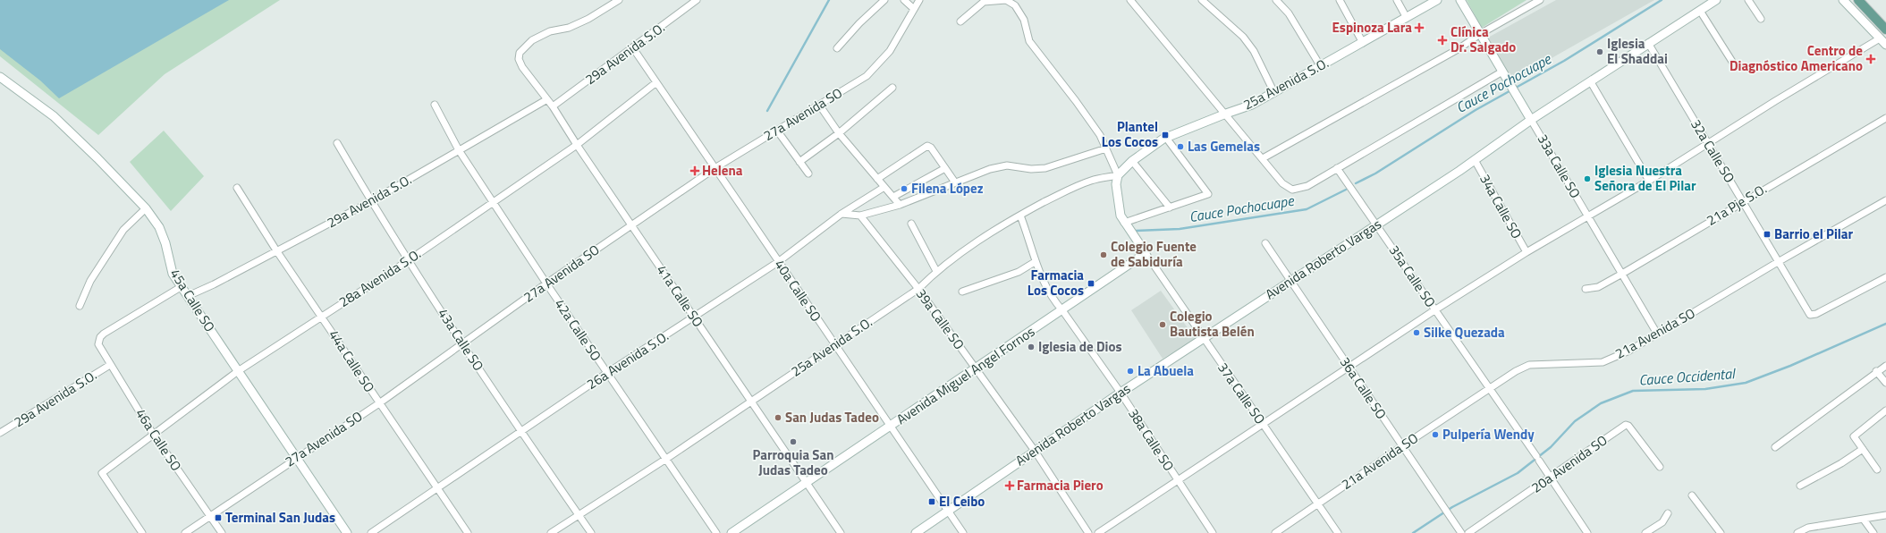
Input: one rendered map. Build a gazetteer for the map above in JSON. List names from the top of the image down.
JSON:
{
  "streets": {
    "street": [
      "29a Avenida S.O.",
      "25a Avenida S.O.",
      "27a Avenida SO",
      "32a Calle SO",
      "33a Calle SO",
      "21a Pje S.O.",
      "34a Calle SO",
      "Avenida Roberto Vargas",
      "35a Calle SO",
      "28a Avenida S.O.",
      "40a Calle SO",
      "41a Calle SO",
      "45a Calle SO",
      "39a Calle SO",
      "42a Calle SO",
      "21a Avenida SO",
      "43a Calle SO",
      "26a Avenida S.O.",
      "44a Calle SO",
      "Avenida Miguel Angel Fornos",
      "36a Calle SO",
      "37a Calle SO",
      "46a Calle SO",
      "38a Calle SO",
      "20a Avenida SO"
    ]
  },
  "crossings": [
    ["29a Avenida S.O.", "40a Calle SO"],
    ["29a Avenida S.O.", "41a Calle SO"],
    ["29a Avenida S.O.", "45a Calle SO"],
    ["29a Avenida S.O.", "42a Calle SO"],
    ["29a Avenida S.O.", "43a Calle SO"],
    ["29a Avenida S.O.", "44a Calle SO"],
    ["29a Avenida S.O.", "46a Calle SO"],
    ["25a Avenida S.O.", "40a Calle SO"],
    ["25a Avenida S.O.", "41a Calle SO"],
    ["25a Avenida S.O.", "39a Calle SO"],
    ["25a Avenida S.O.", "42a Calle SO"],
    ["25a Avenida S.O.", "43a Calle SO"],
    ["25a Avenida S.O.", "38a Calle SO"],
    ["27a Avenida SO", "40a Calle SO"],
    ["27a Avenida SO", "41a Calle SO"],
    ["27a Avenida SO", "45a Calle SO"],
    ["27a Avenida SO", "42a Calle SO"],
    ["27a Avenida SO", "43a Calle SO"],
    ["27a Avenida SO", "44a Calle SO"],
    ["27a Avenida SO", "46a Calle SO"],
    ["32a Calle SO", "21a Pje S.O."],
    ["32a Calle SO", "Avenida Roberto Vargas"],
    ["32a Calle SO", "21a Avenida SO"],
    ["33a Calle SO", "21a Pje S.O."],
    ["33a Calle SO", "Avenida Roberto Vargas"],
    ["33a Calle SO", "21a Avenida SO"],
    ["34a Calle SO", "Avenida Roberto Vargas"],
    ["Avenida Roberto Vargas", "35a Calle SO"],
    ["Avenida Roberto Vargas", "40a Calle SO"],
    ["Avenida Roberto Vargas", "39a Calle SO"],
    ["Avenida Roberto Vargas", "36a Calle SO"],
    ["Avenida Roberto Vargas", "37a Calle SO"],
    ["Avenida Roberto Vargas", "38a Calle SO"],
    ["35a Calle SO", "21a Avenida SO"],
    ["35a Calle SO", "20a Avenida SO"],
    ["28a Avenida S.O.", "40a Calle SO"],
    ["28a Avenida S.O.", "41a Calle SO"],
    ["28a Avenida S.O.", "45a Calle SO"],
    ["28a Avenida S.O.", "42a Calle SO"],
    ["28a Avenida S.O.", "43a Calle SO"],
    ["28a Avenida S.O.", "44a Calle SO"],
    ["28a Avenida S.O.", "46a Calle SO"],
    ["40a Calle SO", "26a Avenida S.O."],
    ["40a Calle SO", "Avenida Miguel Angel Fornos"],
    ["41a Calle SO", "26a Avenida S.O."],
    ["41a Calle SO", "Avenida Miguel Angel Fornos"],
    ["45a Calle SO", "46a Calle SO"],
    ["39a Calle SO", "Avenida Miguel Angel Fornos"],
    ["42a Calle SO", "26a Avenida S.O."],
    ["21a Avenida SO", "36a Calle SO"],
    ["21a Avenida SO", "37a Calle SO"],
    ["43a Calle SO", "26a Avenida S.O."],
    ["26a Avenida S.O.", "44a Calle SO"],
    ["Avenida Miguel Angel Fornos", "37a Calle SO"],
    ["Avenida Miguel Angel Fornos", "38a Calle SO"]
  ],
  "water": ["Cauce Pochocuape", "Cauce Occidental"],
  "places": {
    "health": [
      "Espinoza Lara",
      "Clínica Dr. Salgado",
      "Centro de Diagnóstico Americano",
      "Helena",
      "Farmacia Piero"
    ],
    "other": [
      "Iglesia El Shaddai",
      "Las Gemelas",
      "Iglesia Nuestra Señora de El Pilar",
      "Filena López",
      "Colegio Fuente de Sabiduría",
      "Colegio Bautista Belén",
      "Silke Quezada",
      "Iglesia de Dios",
      "La Abuela",
      "San Judas Tadeo",
      "Pulpería Wendy",
      "Parroquia San Judas Tadeo"
    ],
    "transit": [
      "Plantel Los Cocos",
      "Barrio el Pilar",
      "Farmacia Los Cocos",
      "El Ceibo",
      "Terminal San Judas"
    ]
  }
}
